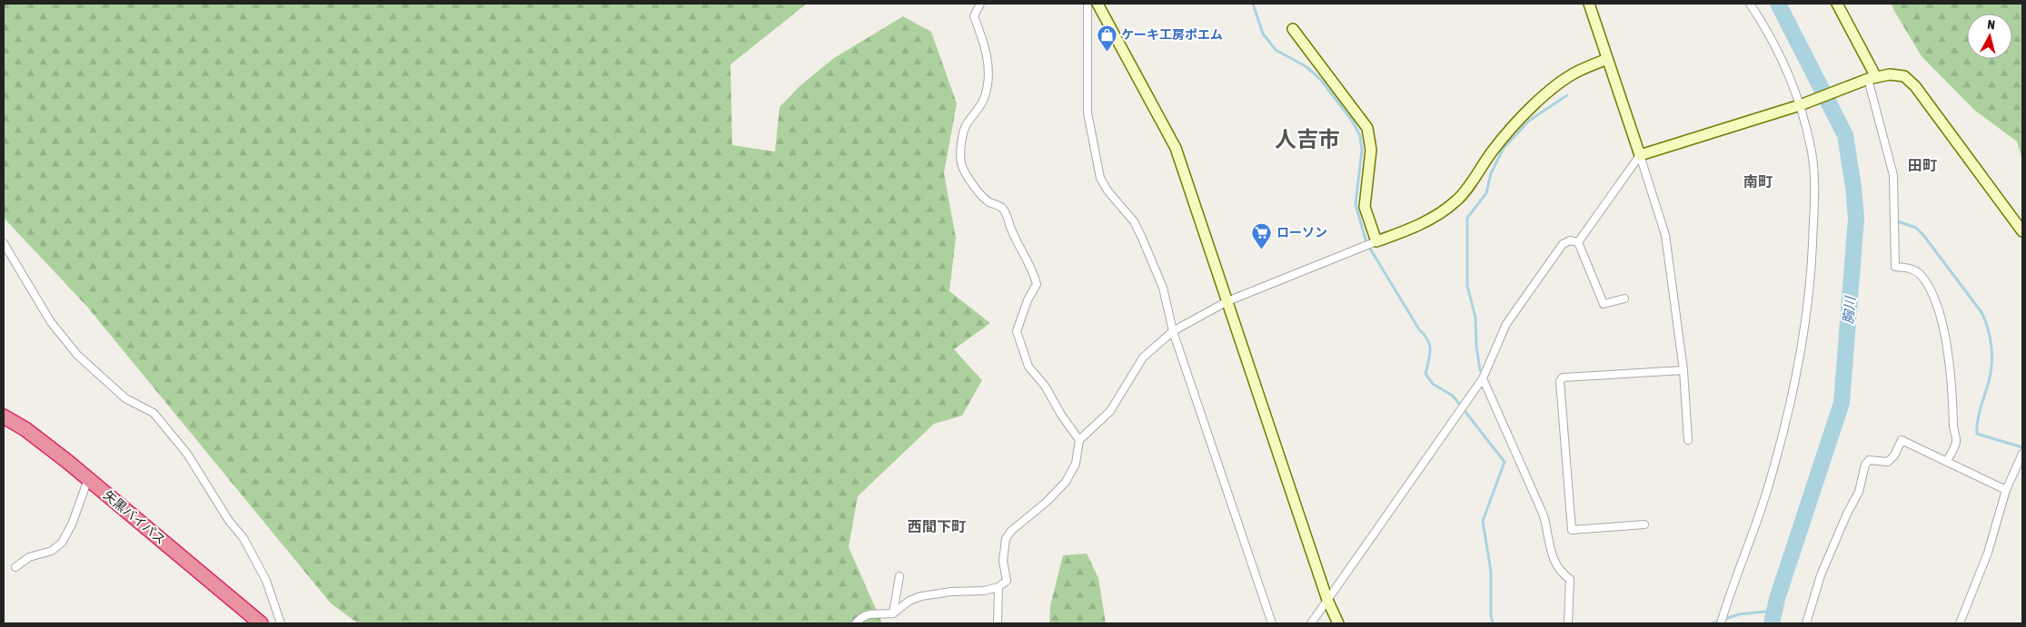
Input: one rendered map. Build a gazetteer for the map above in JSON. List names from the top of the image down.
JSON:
{
  "streets": {
    "highway": ["矢黒バイパス"]
  },
  "districts": [
    "人吉市",
    "田町",
    "南町",
    "西間下町"
  ],
  "water": ["胸川"],
  "places": {
    "shop": ["ケーキ工房ポエム"],
    "supermarket": ["ローソン"]
  },
  "north": "top"
}
